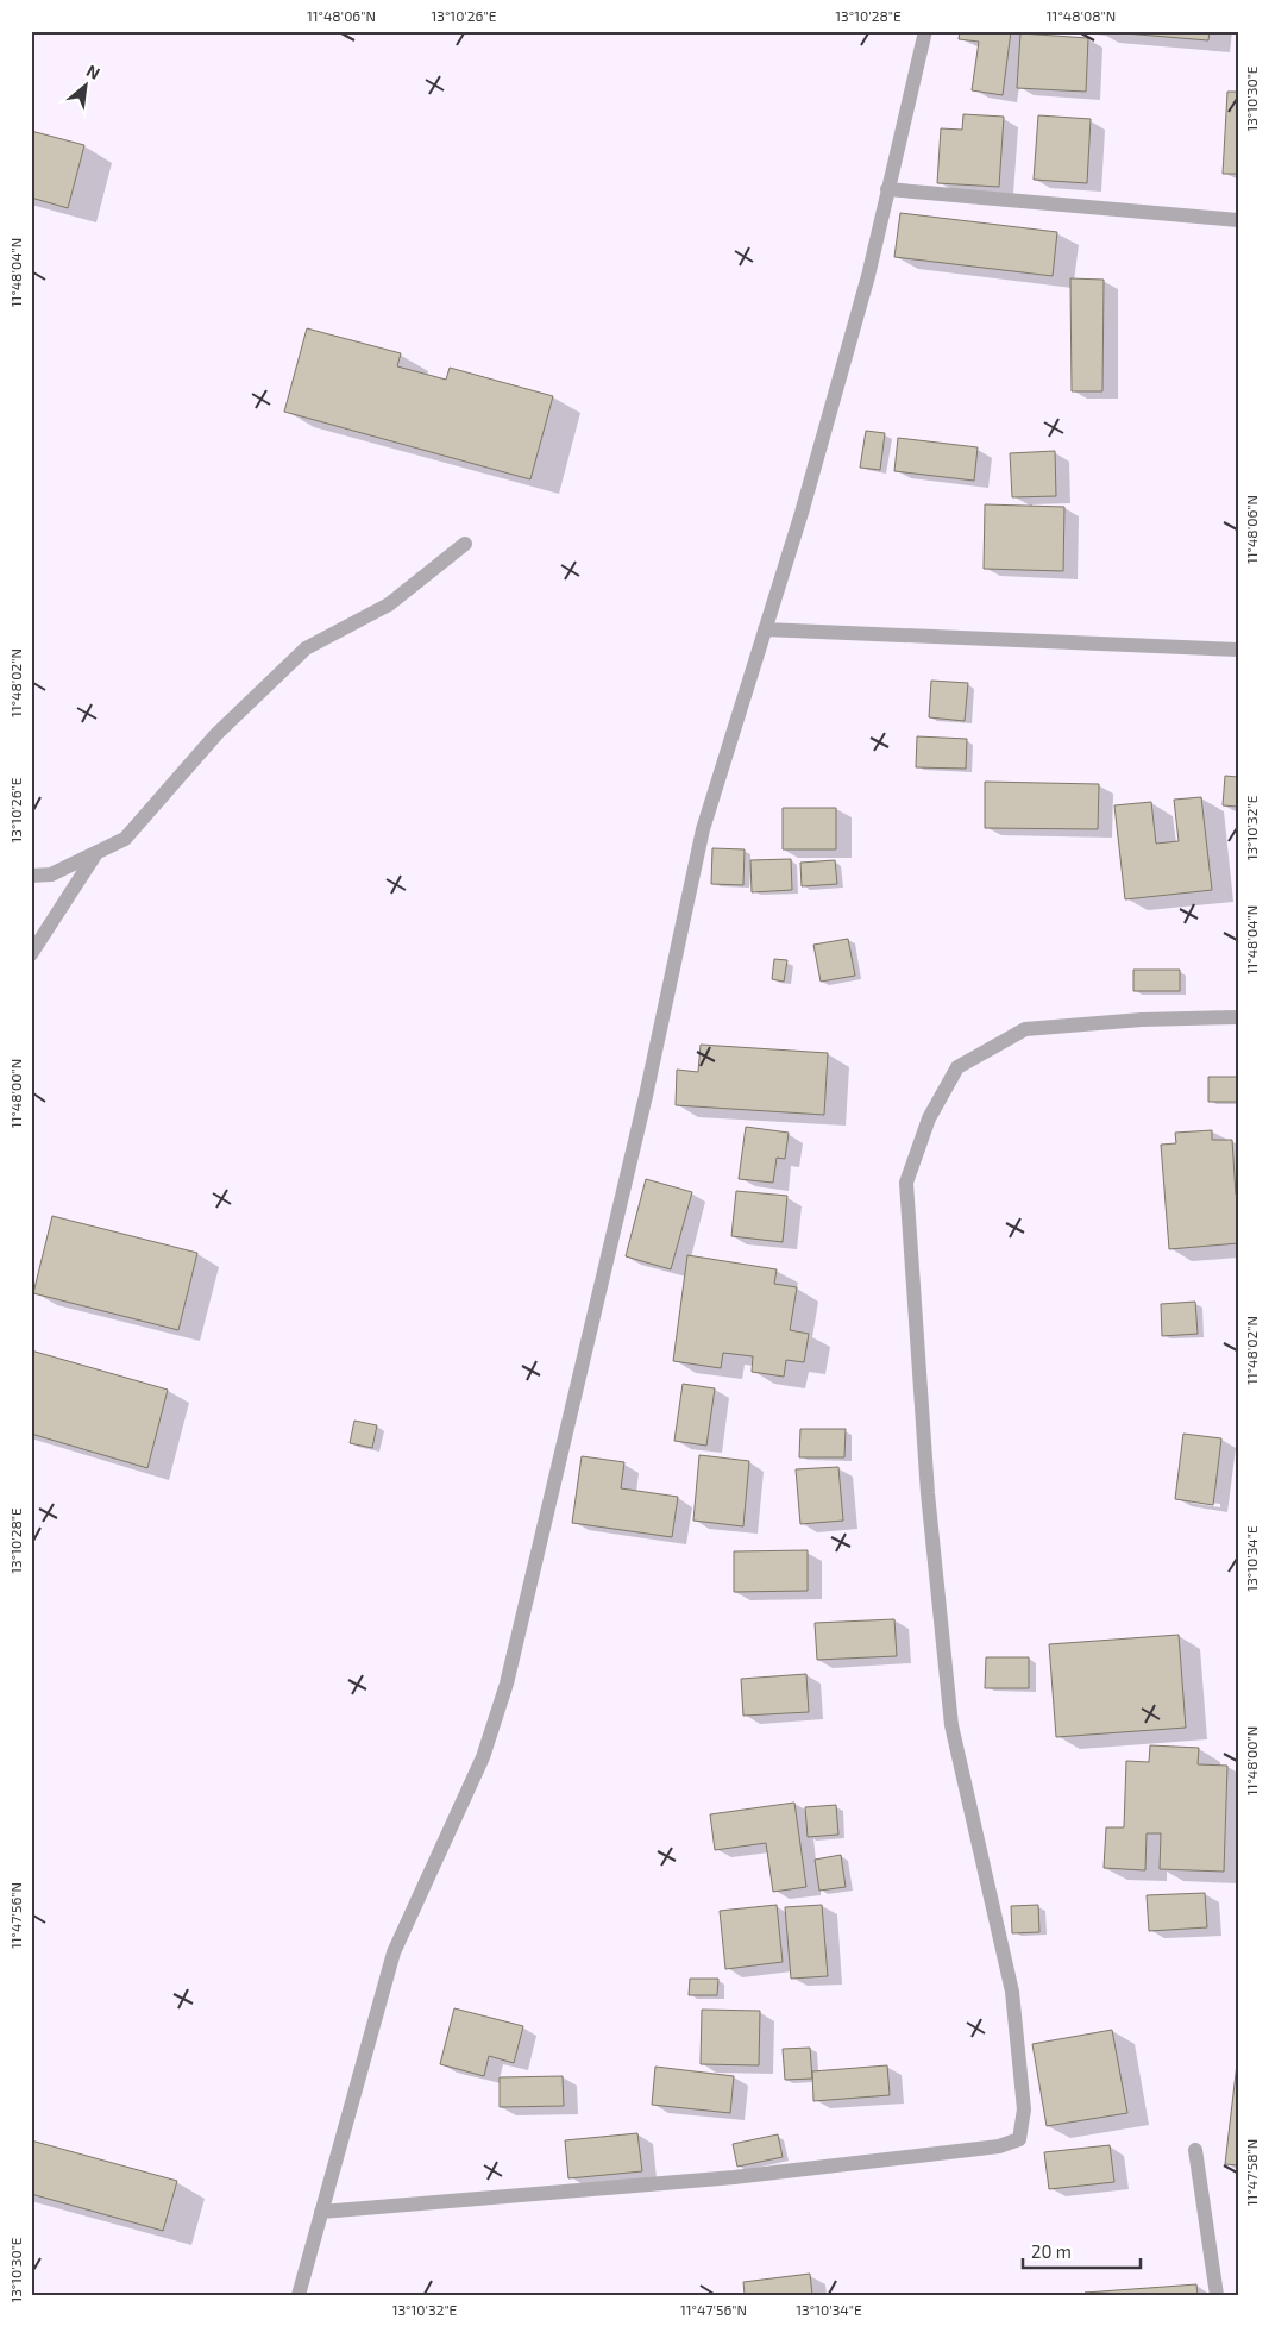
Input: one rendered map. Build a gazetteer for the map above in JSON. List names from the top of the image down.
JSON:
{
  "scale_bar": "20 m",
  "north": "top right",
  "coordinates": [
    "11°48'06\"N",
    "13°10'26\"E",
    "13°10'28\"E",
    "11°48'08\"N",
    "13°10'30\"E",
    "11°48'04\"N",
    "11°48'02\"N",
    "13°10'32\"E",
    "11°48'00\"N",
    "13°10'34\"E",
    "11°47'56\"N",
    "11°47'58\"N"
  ]
}
